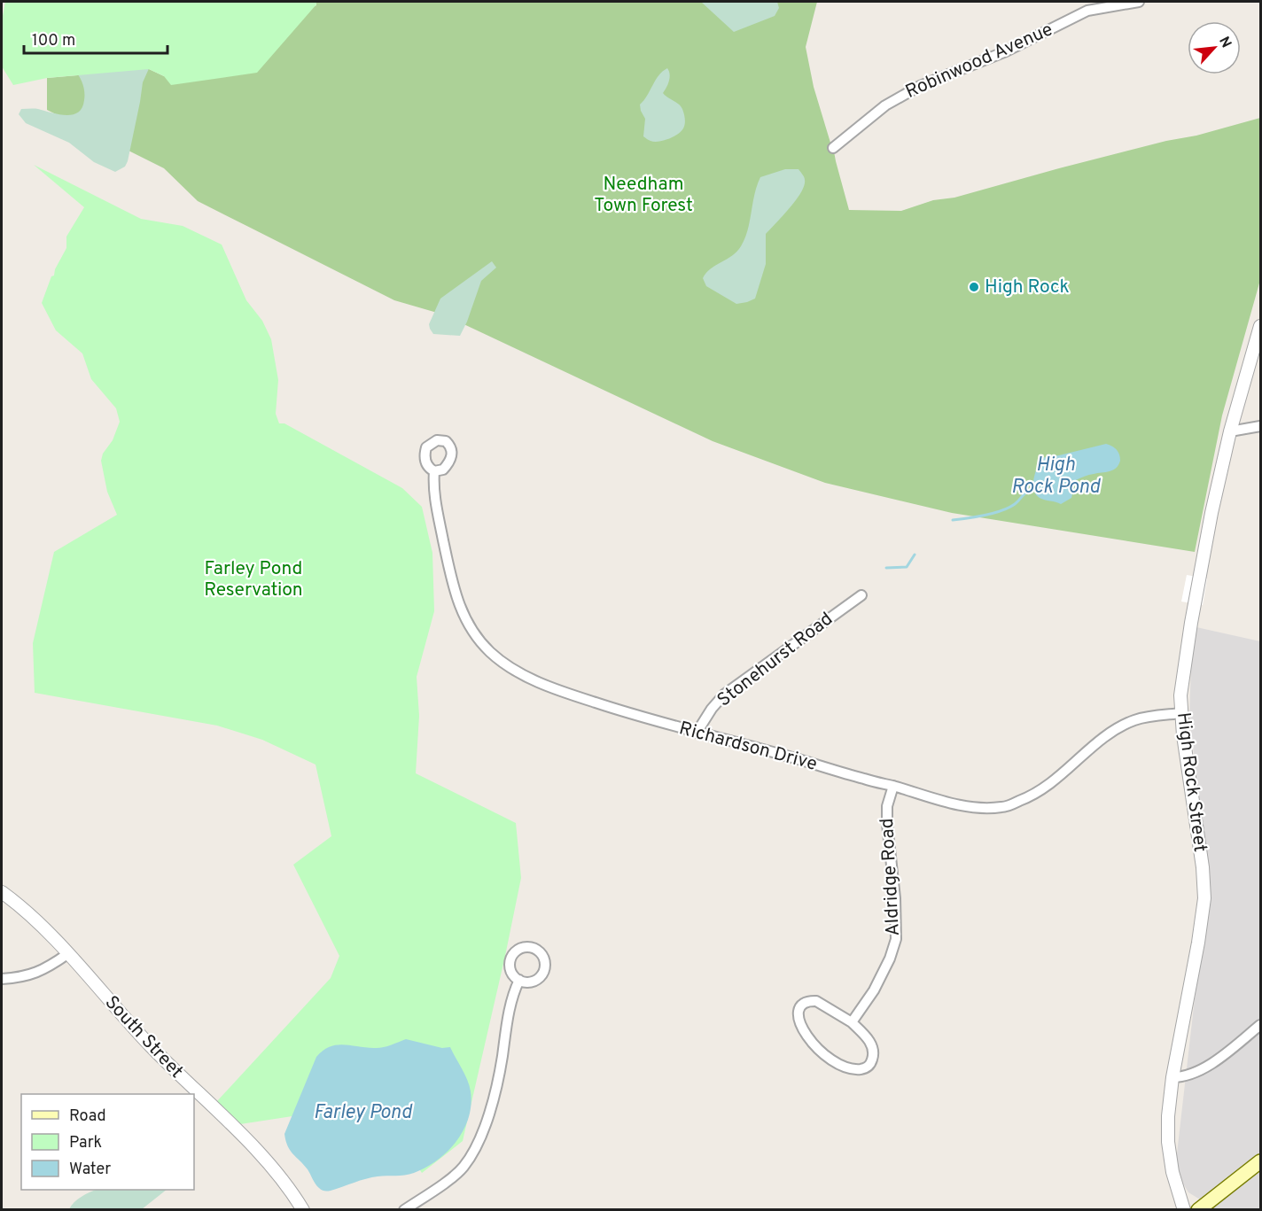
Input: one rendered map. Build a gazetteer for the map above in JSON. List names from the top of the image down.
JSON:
{
  "streets": {
    "street": [
      "Robinwood Avenue",
      "Stonehurst Road",
      "Richardson Drive",
      "High Rock Street",
      "Aldridge Road",
      "South Street"
    ]
  },
  "crossings": [
    ["Stonehurst Road", "Richardson Drive"],
    ["Richardson Drive", "High Rock Street"],
    ["Richardson Drive", "Aldridge Road"]
  ],
  "water": ["High Rock Pond", "Farley Pond"],
  "parks": ["Needham Town Forest", "Farley Pond Reservation"],
  "places": ["High Rock"],
  "legend": ["Road", "Park", "Water"],
  "scale_bar": "100 m",
  "north": "top right"
}
